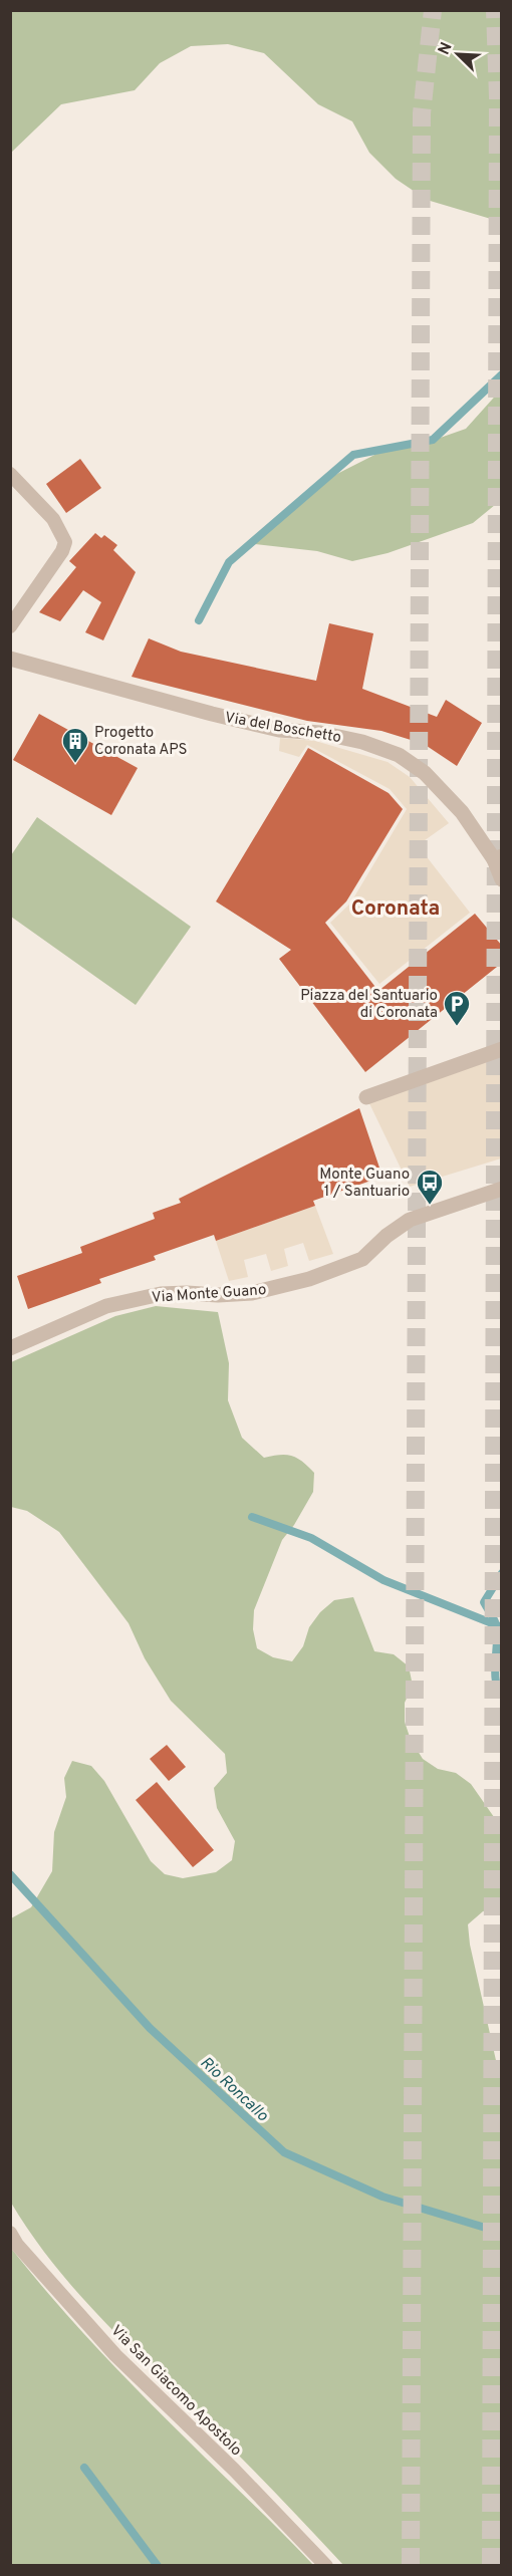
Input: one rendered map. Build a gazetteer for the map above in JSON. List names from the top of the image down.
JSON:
{
  "streets": {
    "street": ["Via del Boschetto", "Via Monte Guano"],
    "lane": ["Via San Giacomo Apostolo"]
  },
  "districts": ["Coronata"],
  "water": ["Rio Roncallo"],
  "places": {
    "building": ["Progetto Coronata APS"],
    "parking": ["Piazza del Santuario di Coronata"],
    "bus stop": ["Monte Guano 1 / Santuario"]
  },
  "north": "top left"
}
